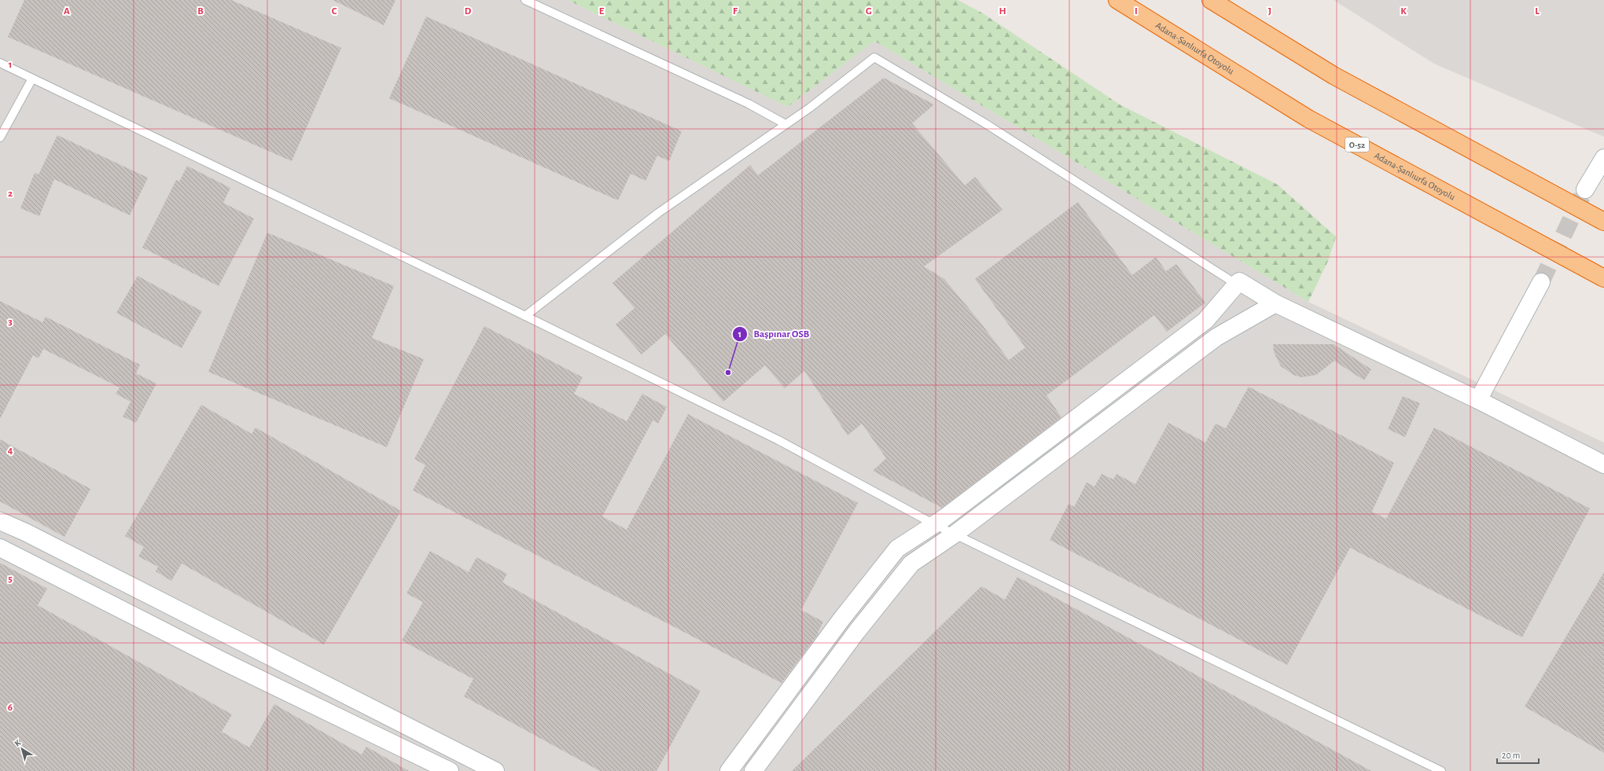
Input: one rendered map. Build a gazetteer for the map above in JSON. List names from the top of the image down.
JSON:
{
  "streets": {
    "highway": ["Adana-Şanlıurfa Otoyolu", "O-52"]
  },
  "places": ["Başpınar OSB"],
  "scale_bar": "20 m",
  "north": "top left",
  "grid": {
    "columns": [
      "A",
      "B",
      "C",
      "D",
      "E",
      "F",
      "G",
      "H",
      "I",
      "J",
      "K",
      "L"
    ],
    "rows": [
      "1",
      "2",
      "3",
      "4",
      "5",
      "6"
    ]
  }
}
